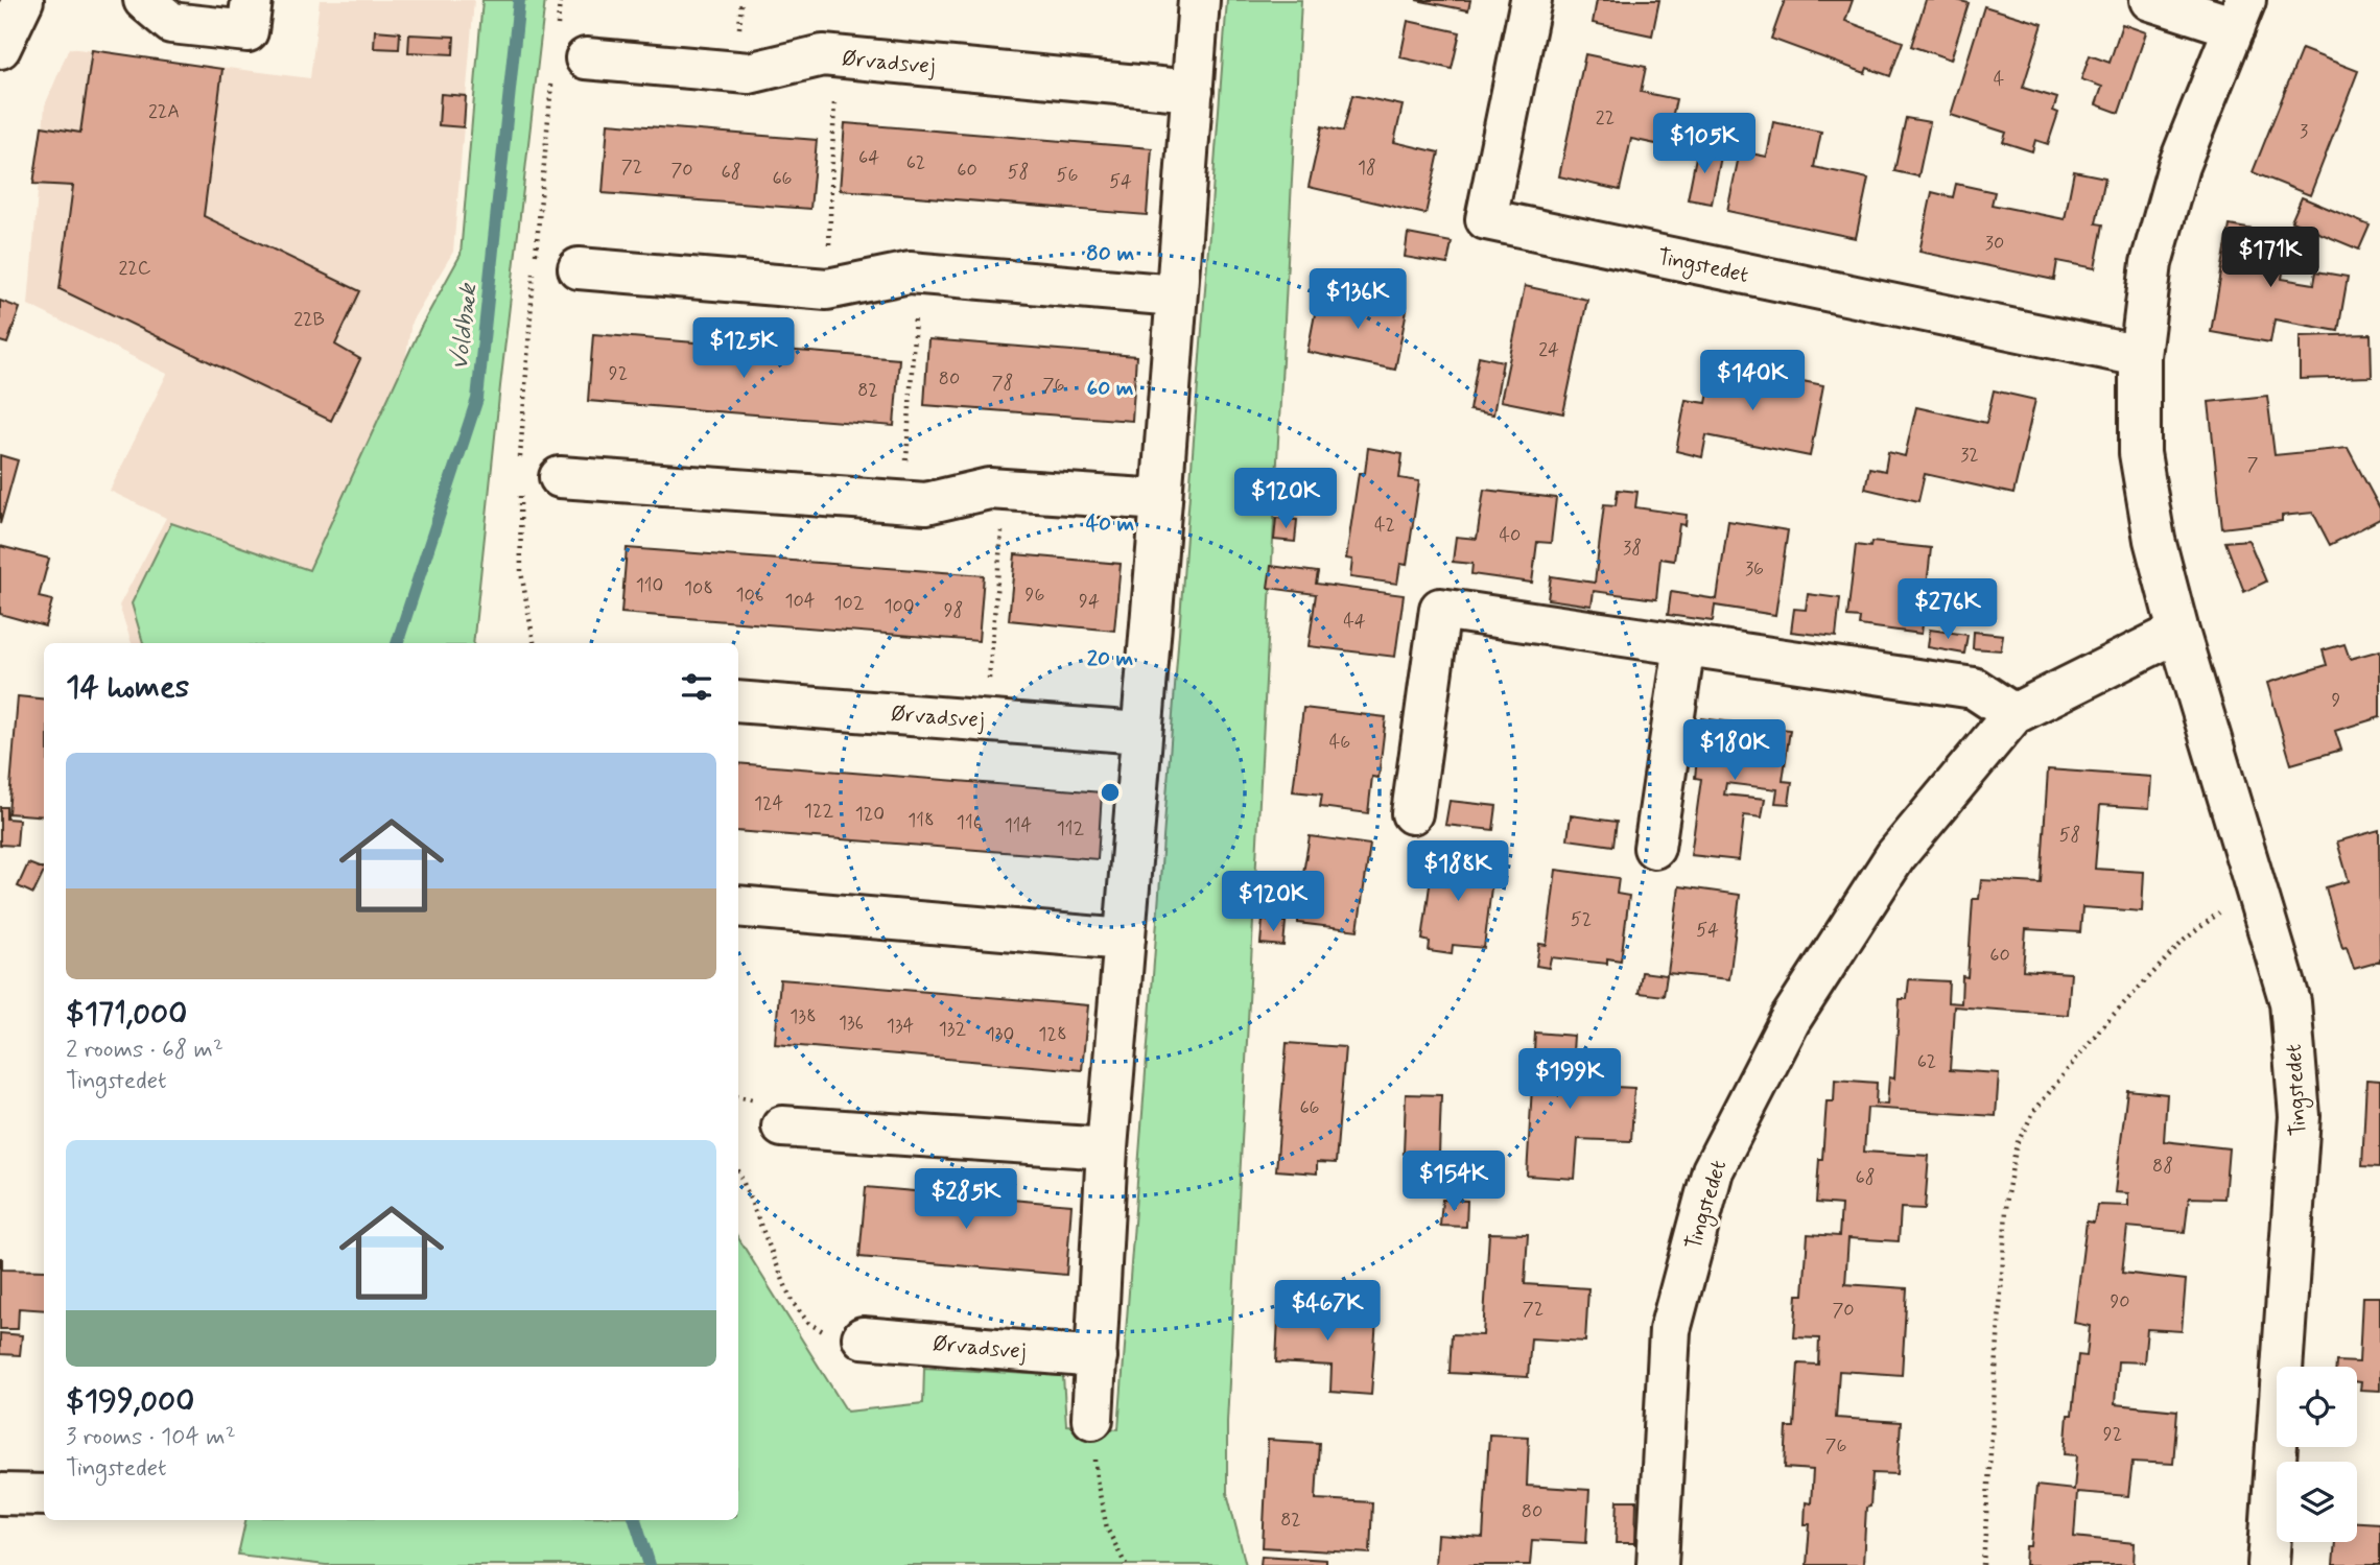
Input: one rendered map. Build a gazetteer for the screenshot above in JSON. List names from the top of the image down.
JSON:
{
  "streets": {
    "street": ["Ørvadsvej", "Tingstedet"]
  },
  "water": ["Voldbæk"],
  "house_numbers": [
    "4",
    "22A",
    "22",
    "3",
    "64",
    "62",
    "72",
    "18",
    "70",
    "60",
    "68",
    "58",
    "56",
    "66",
    "54",
    "30",
    "22C",
    "22B",
    "24",
    "92",
    "80",
    "78",
    "76",
    "82",
    "32",
    "7",
    "42",
    "40",
    "38",
    "36",
    "110",
    "108",
    "106",
    "96",
    "104",
    "94",
    "102",
    "100",
    "98",
    "44",
    "9",
    "46",
    "124",
    "122",
    "120",
    "118",
    "116",
    "114",
    "112",
    "58",
    "52",
    "54",
    "60",
    "138",
    "136",
    "134",
    "132",
    "130",
    "128",
    "62",
    "66",
    "88",
    "68",
    "90",
    "72",
    "70",
    "92",
    "76",
    "80",
    "82"
  ],
  "page": {
    "price": [
      "$105K",
      "$171K",
      "$136K",
      "$125K",
      "$140K",
      "$120K",
      "$276K",
      "$180K",
      "$188K",
      "$120K",
      "$199K",
      "$154K",
      "$285K",
      "$467K"
    ],
    "heading": "14 homes",
    "list": [
      {
        "name": "$171,000",
        "note": "2 rooms · 68 m² · Tingstedet"
      },
      {
        "name": "$199,000",
        "note": "3 rooms · 104 m² · Tingstedet"
      }
    ]
  },
  "rings": [
    "80 m",
    "60 m",
    "40 m",
    "20 m"
  ]
}
